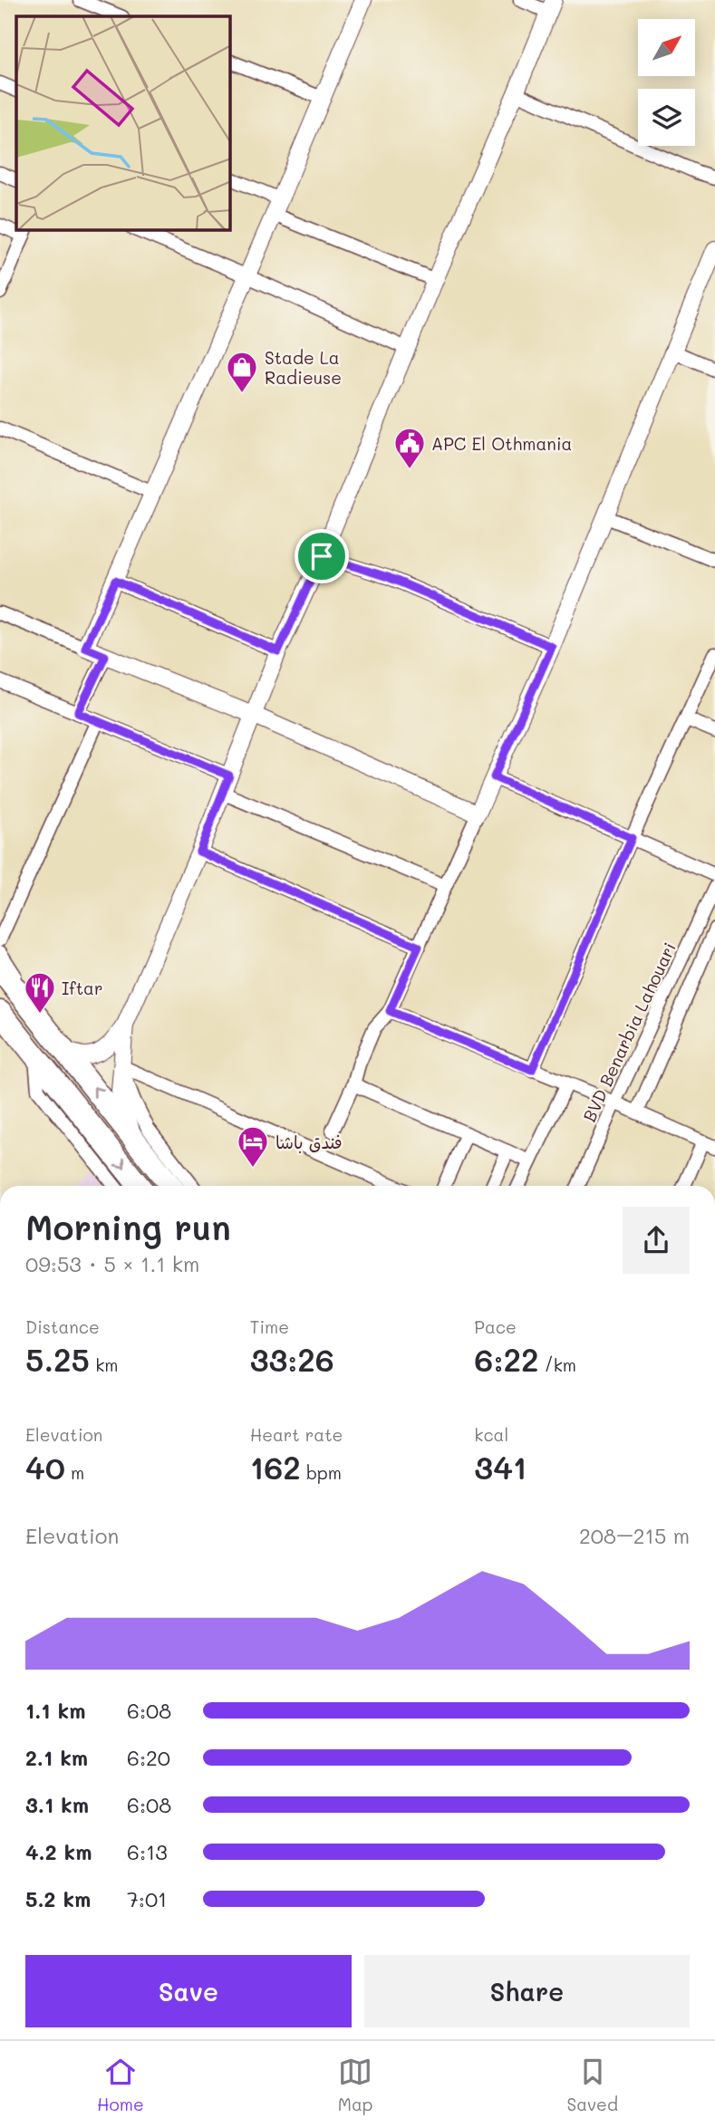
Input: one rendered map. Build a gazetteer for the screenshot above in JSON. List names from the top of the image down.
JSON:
{
  "streets": {
    "street": ["BVD Benarbia Lahouari"]
  },
  "places": {
    "shop": ["Stade La Radieuse"],
    "public building": ["APC El Othmania"],
    "restaurant": ["Iftar"],
    "hotel": ["فندق باشا"]
  },
  "north": "top right",
  "page": {
    "heading": ["Morning run", "09:53 · 5 × 1.1 km"],
    "stats": [
      ["Distance", "5.25 km"],
      ["Time", "33:26"],
      ["Pace", "6:22 /km"],
      ["Elevation", "40 m"],
      ["Heart rate", "162 bpm"],
      ["kcal", "341"]
    ],
    "chart": ["Elevation", "208–215 m"],
    "list": [
      {
        "name": "1.1 km",
        "note": "6:08"
      },
      {
        "name": "2.1 km",
        "note": "6:20"
      },
      {
        "name": "3.1 km",
        "note": "6:08"
      },
      {
        "name": "4.2 km",
        "note": "6:13"
      },
      {
        "name": "5.2 km",
        "note": "7:01"
      }
    ],
    "buttons": ["Save", "Share"],
    "tabs": ["Home", "Map", "Saved"]
  }
}
